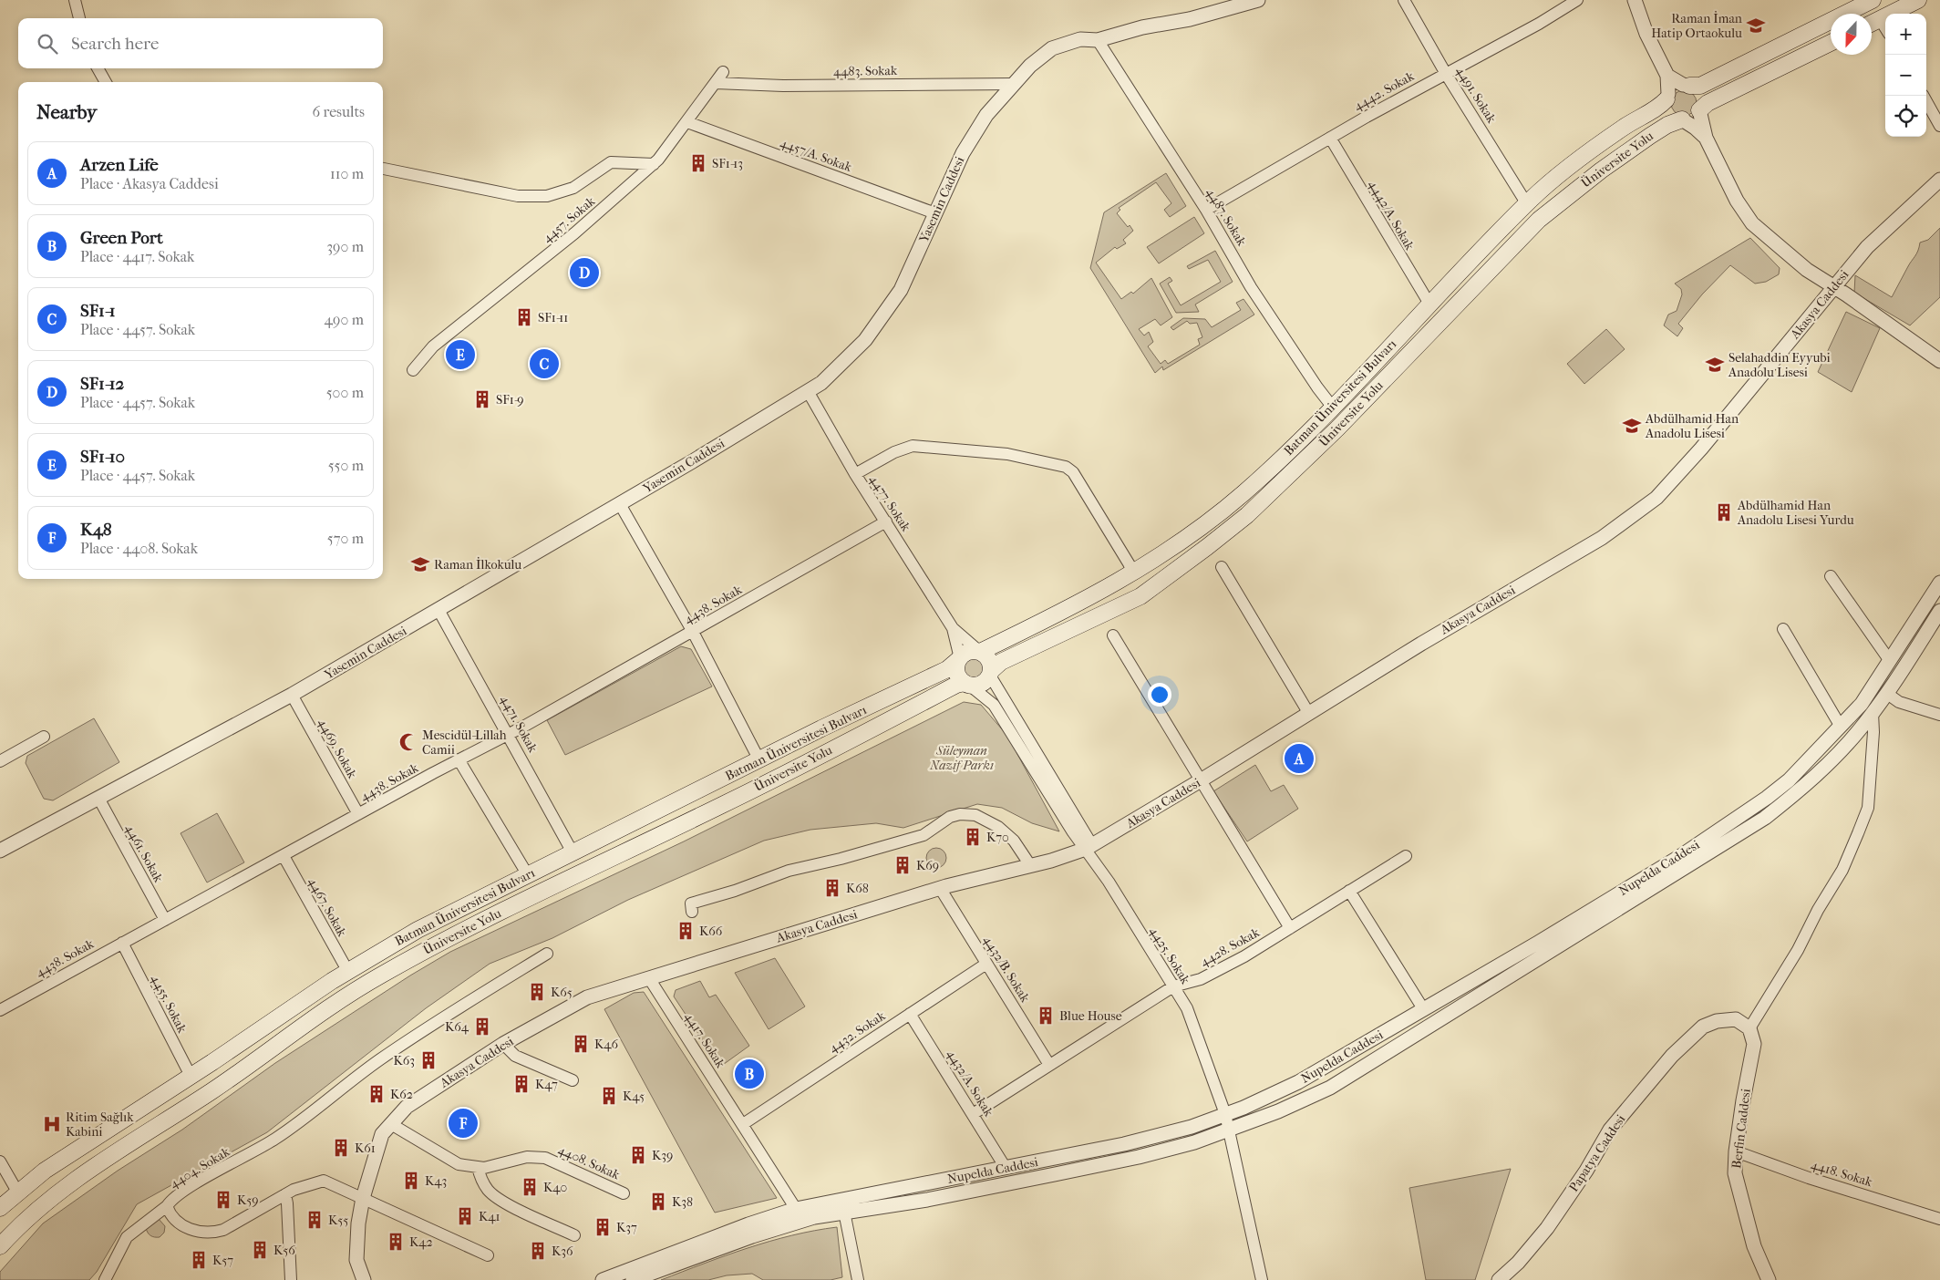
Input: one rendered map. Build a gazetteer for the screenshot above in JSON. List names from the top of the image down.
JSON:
{
  "streets": {
    "main road": ["Üniversite Yolu", "Batman Üniversitesi Bulvarı"],
    "street": [
      "4483. Sokak",
      "4442. Sokak",
      "4491. Sokak",
      "4457/A. Sokak",
      "Yasemin Caddesi",
      "4442/A. Sokak",
      "4487. Sokak",
      "4457. Sokak",
      "Akasya Caddesi",
      "4477. Sokak",
      "4438. Sokak",
      "4471. Sokak",
      "4469. Sokak",
      "4461. Sokak",
      "Nupelda Caddesi",
      "4467. Sokak",
      "4428. Sokak",
      "4425. Sokak",
      "4432/B. Sokak",
      "4455. Sokak",
      "4432. Sokak",
      "4417. Sokak",
      "4432/A. Sokak",
      "Berfin Caddesi",
      "Papatya Caddesi",
      "4408. Sokak",
      "4404. Sokak",
      "4418. Sokak"
    ]
  },
  "crossings": [
    ["4483. Sokak", "Yasemin Caddesi"],
    ["4483. Sokak", "4457. Sokak"],
    ["4442. Sokak", "4491. Sokak"],
    ["4442. Sokak", "4442/A. Sokak"],
    ["4442. Sokak", "4487. Sokak"],
    ["4491. Sokak", "Batman Üniversitesi Bulvarı"],
    ["4457/A. Sokak", "Yasemin Caddesi"],
    ["4457/A. Sokak", "4457. Sokak"],
    ["Üniversite Yolu", "Batman Üniversitesi Bulvarı"],
    ["Üniversite Yolu", "4425. Sokak"],
    ["Yasemin Caddesi", "4487. Sokak"],
    ["Yasemin Caddesi", "4477. Sokak"],
    ["Yasemin Caddesi", "4471. Sokak"],
    ["Yasemin Caddesi", "4469. Sokak"],
    ["Yasemin Caddesi", "4461. Sokak"],
    ["4442/A. Sokak", "Batman Üniversitesi Bulvarı"],
    ["4487. Sokak", "Batman Üniversitesi Bulvarı"],
    ["Akasya Caddesi", "4425. Sokak"],
    ["Akasya Caddesi", "4432/B. Sokak"],
    ["Akasya Caddesi", "4417. Sokak"],
    ["Akasya Caddesi", "4408. Sokak"],
    ["Akasya Caddesi", "4404. Sokak"],
    ["Batman Üniversitesi Bulvarı", "4471. Sokak"],
    ["Batman Üniversitesi Bulvarı", "4467. Sokak"],
    ["Batman Üniversitesi Bulvarı", "4425. Sokak"],
    ["Batman Üniversitesi Bulvarı", "4455. Sokak"],
    ["4477. Sokak", "4438. Sokak"],
    ["4438. Sokak", "4471. Sokak"],
    ["4438. Sokak", "4469. Sokak"],
    ["4438. Sokak", "4461. Sokak"],
    ["4438. Sokak", "4467. Sokak"],
    ["4438. Sokak", "4455. Sokak"],
    ["Nupelda Caddesi", "4425. Sokak"],
    ["Nupelda Caddesi", "4417. Sokak"],
    ["Nupelda Caddesi", "4432/A. Sokak"],
    ["4428. Sokak", "4425. Sokak"],
    ["4428. Sokak", "4432/B. Sokak"],
    ["4428. Sokak", "4432/A. Sokak"],
    ["4432/B. Sokak", "4432. Sokak"],
    ["4432. Sokak", "4417. Sokak"],
    ["4432. Sokak", "4432/A. Sokak"],
    ["Berfin Caddesi", "Papatya Caddesi"],
    ["Berfin Caddesi", "4418. Sokak"]
  ],
  "parks": ["Süleyman Nazif Parkı"],
  "places": {
    "school or university": [
      "Raman İman Hatip Ortaokulu",
      "Selahaddin Eyyubi Anadolu Lisesi",
      "Abdülhamid Han Anadolu Lisesi",
      "Raman İlkokulu"
    ],
    "building": [
      "SF1-13",
      "SF1-11",
      "SF1-9",
      "Abdülhamid Han Anadolu Lisesi Yurdu",
      "K70",
      "K69",
      "K68",
      "K66",
      "K65",
      "Blue House",
      "K64",
      "K46",
      "K63",
      "K47",
      "K62",
      "K45",
      "K61",
      "K39",
      "K43",
      "K40",
      "K59",
      "K38",
      "K41",
      "K55",
      "K37",
      "K42",
      "K56",
      "K36",
      "K57"
    ],
    "mosque": ["Mescidül-Lillah Camii"],
    "hospital": ["Ritim Sağlık Kabini"]
  },
  "north": "bottom",
  "page": {
    "map_buttons": ["+", "−"],
    "search": "Search here",
    "heading": ["Nearby", "6 results"],
    "list": [
      {
        "mark": "A",
        "name": "Arzen Life",
        "note": "Place · Akasya Caddesi",
        "value": "110 m"
      },
      {
        "mark": "B",
        "name": "Green Port",
        "note": "Place · 4417. Sokak",
        "value": "390 m"
      },
      {
        "mark": "C",
        "name": "SF1-1",
        "note": "Place · 4457. Sokak",
        "value": "490 m"
      },
      {
        "mark": "D",
        "name": "SF1-12",
        "note": "Place · 4457. Sokak",
        "value": "500 m"
      },
      {
        "mark": "E",
        "name": "SF1-10",
        "note": "Place · 4457. Sokak",
        "value": "550 m"
      },
      {
        "mark": "F",
        "name": "K48",
        "note": "Place · 4408. Sokak",
        "value": "570 m"
      }
    ],
    "pins": [
      "D",
      "E",
      "C",
      "A",
      "B",
      "F"
    ]
  }
}
